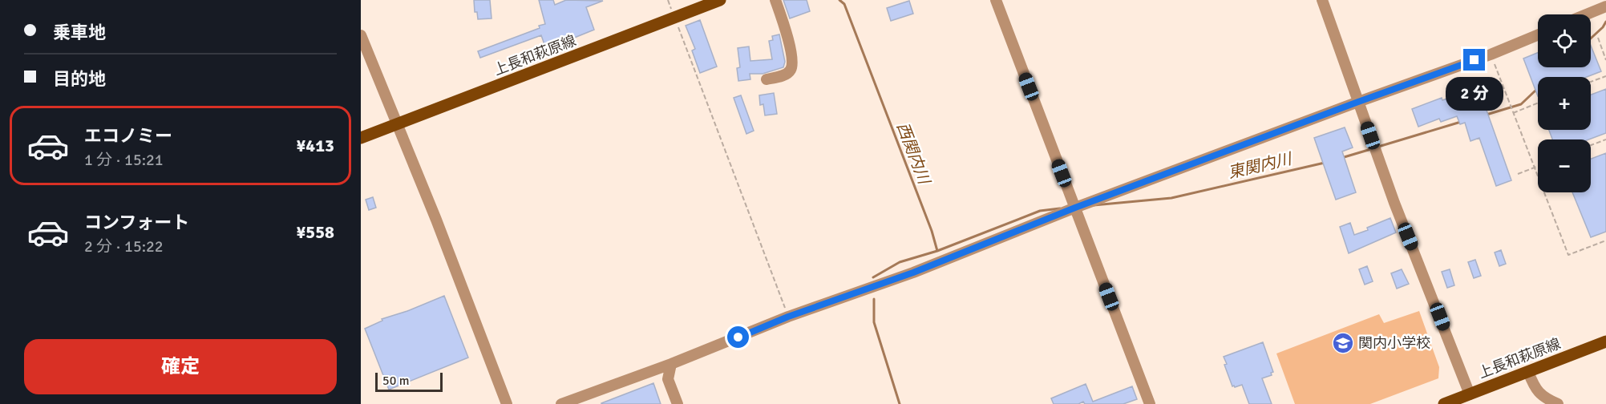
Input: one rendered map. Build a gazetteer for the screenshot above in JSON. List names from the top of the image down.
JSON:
{
  "streets": {
    "main road": ["上長和萩原線"]
  },
  "water": ["西関内川", "東関内川"],
  "places": {
    "school or university": ["関内小学校"]
  },
  "scale_bar": "50 m",
  "page": {
    "banner": ["乗車地", "目的地"],
    "map_buttons": ["+", "−"],
    "bubble": "2 分",
    "list": [
      {
        "name": "エコノミー",
        "note": "1 分 · 15:21",
        "value": "¥413"
      },
      {
        "name": "コンフォート",
        "note": "2 分 · 15:22",
        "value": "¥558"
      }
    ],
    "buttons": "確定",
    "scale": "50 m"
  }
}
